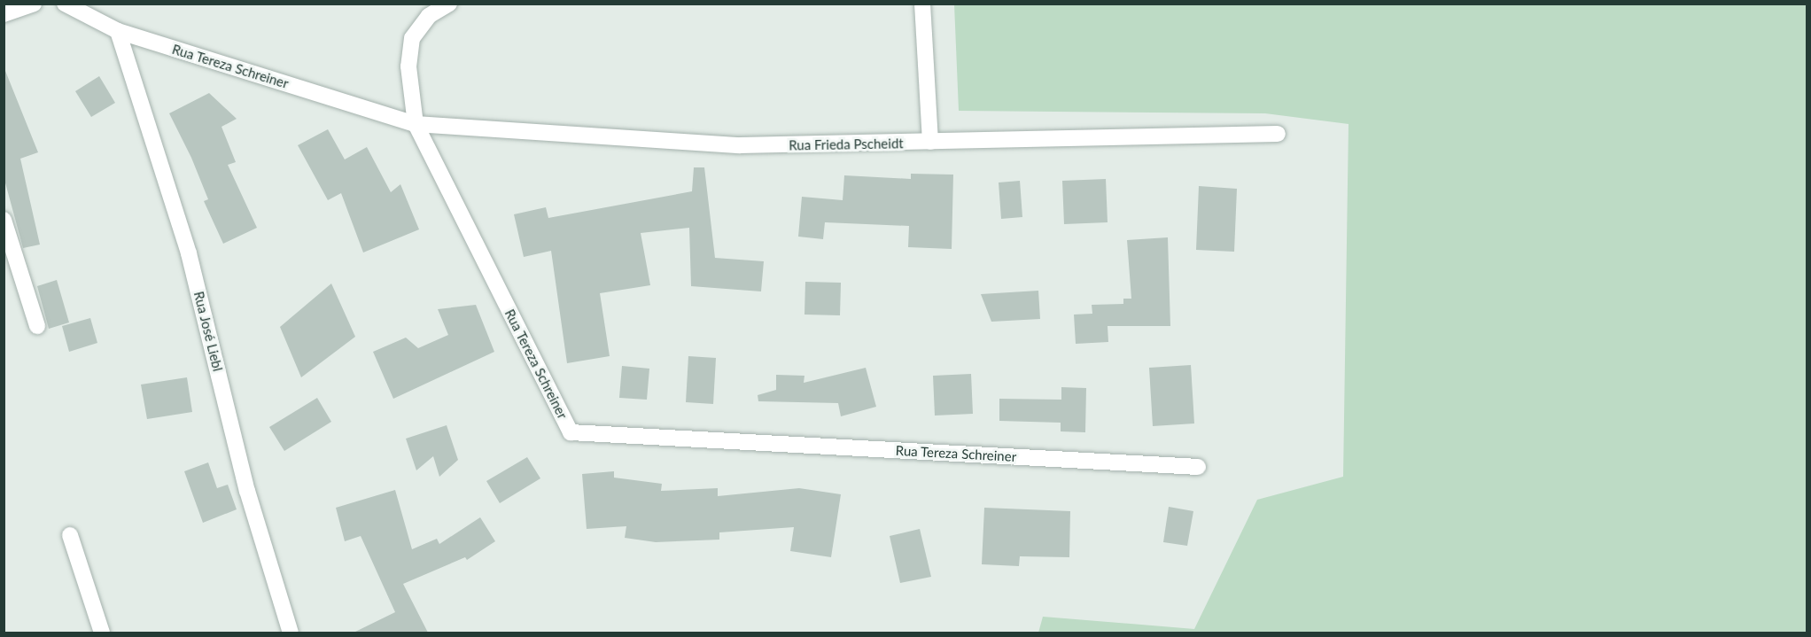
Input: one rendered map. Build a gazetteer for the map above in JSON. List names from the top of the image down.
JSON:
{
  "streets": {
    "street": ["Rua Tereza Schreiner", "Rua Frieda Pscheidt", "Rua José Liebl"]
  },
  "crossings": [
    ["Rua Tereza Schreiner", "Rua Frieda Pscheidt"],
    ["Rua Tereza Schreiner", "Rua José Liebl"]
  ]
}
